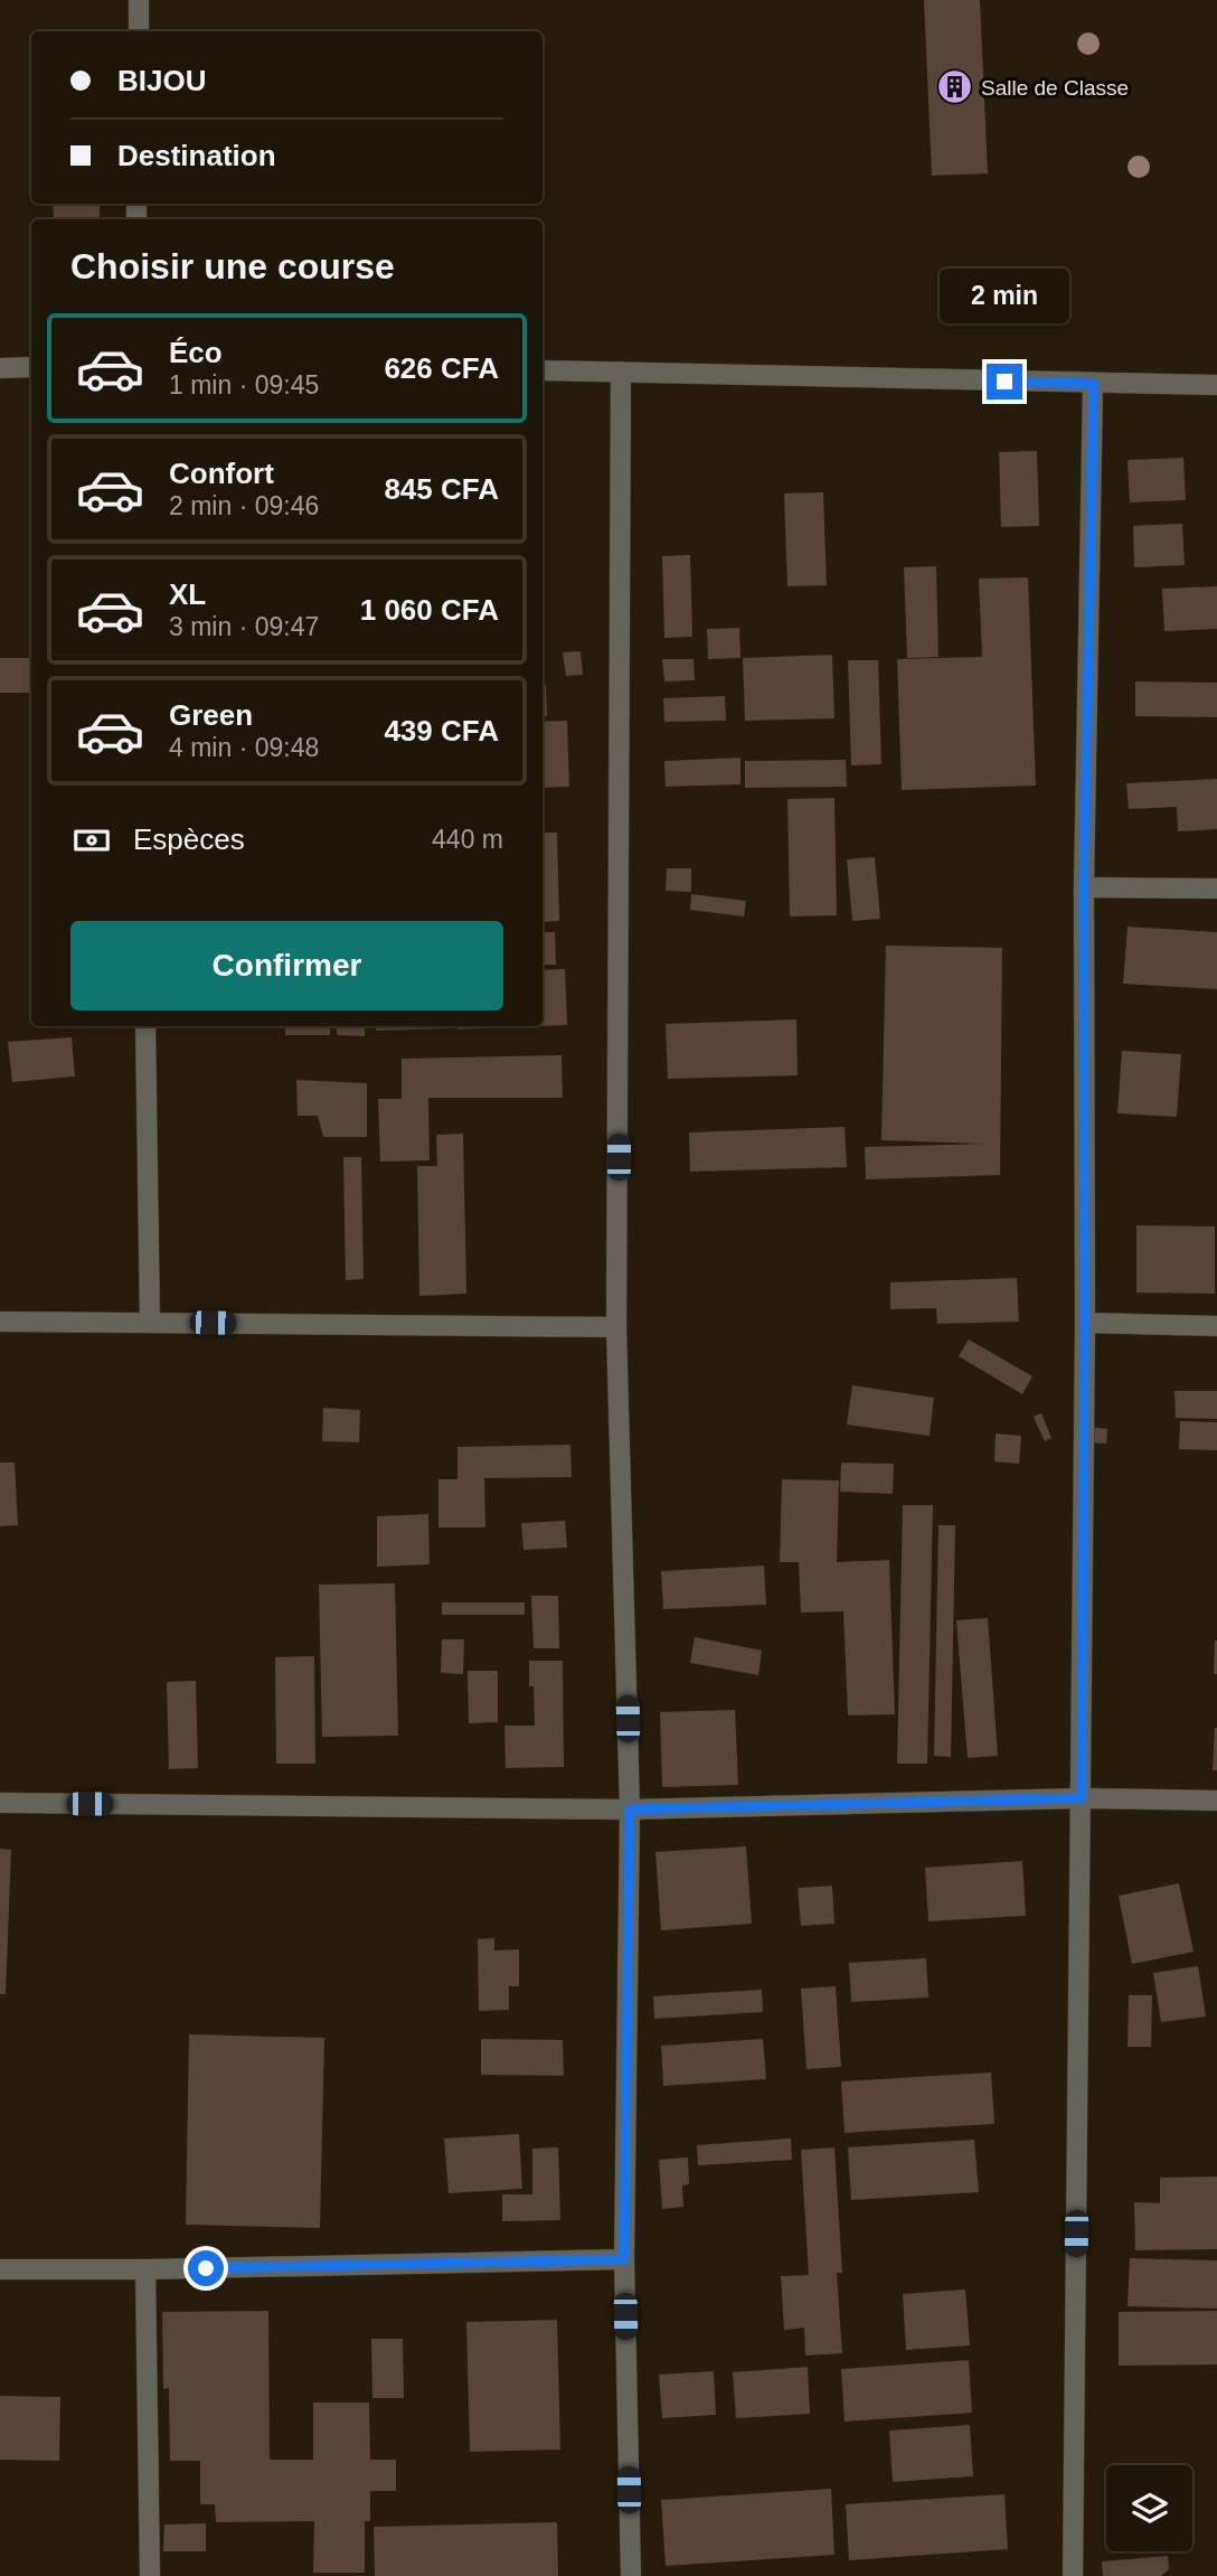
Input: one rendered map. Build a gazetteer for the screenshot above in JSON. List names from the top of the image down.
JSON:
{
  "places": {
    "building": ["Salle de Classe"]
  },
  "page": {
    "banner": ["BIJOU", "Destination"],
    "heading": "Choisir une course",
    "bubble": "2 min",
    "list": [
      {
        "name": "Éco",
        "note": "1 min · 09:45",
        "value": "626 CFA"
      },
      {
        "name": "Confort",
        "note": "2 min · 09:46",
        "value": "845 CFA"
      },
      {
        "name": "XL",
        "note": "3 min · 09:47",
        "value": "1 060 CFA"
      },
      {
        "name": "Green",
        "note": "4 min · 09:48",
        "value": "439 CFA"
      }
    ],
    "pay": ["Espèces", "440 m"],
    "buttons": "Confirmer"
  }
}
